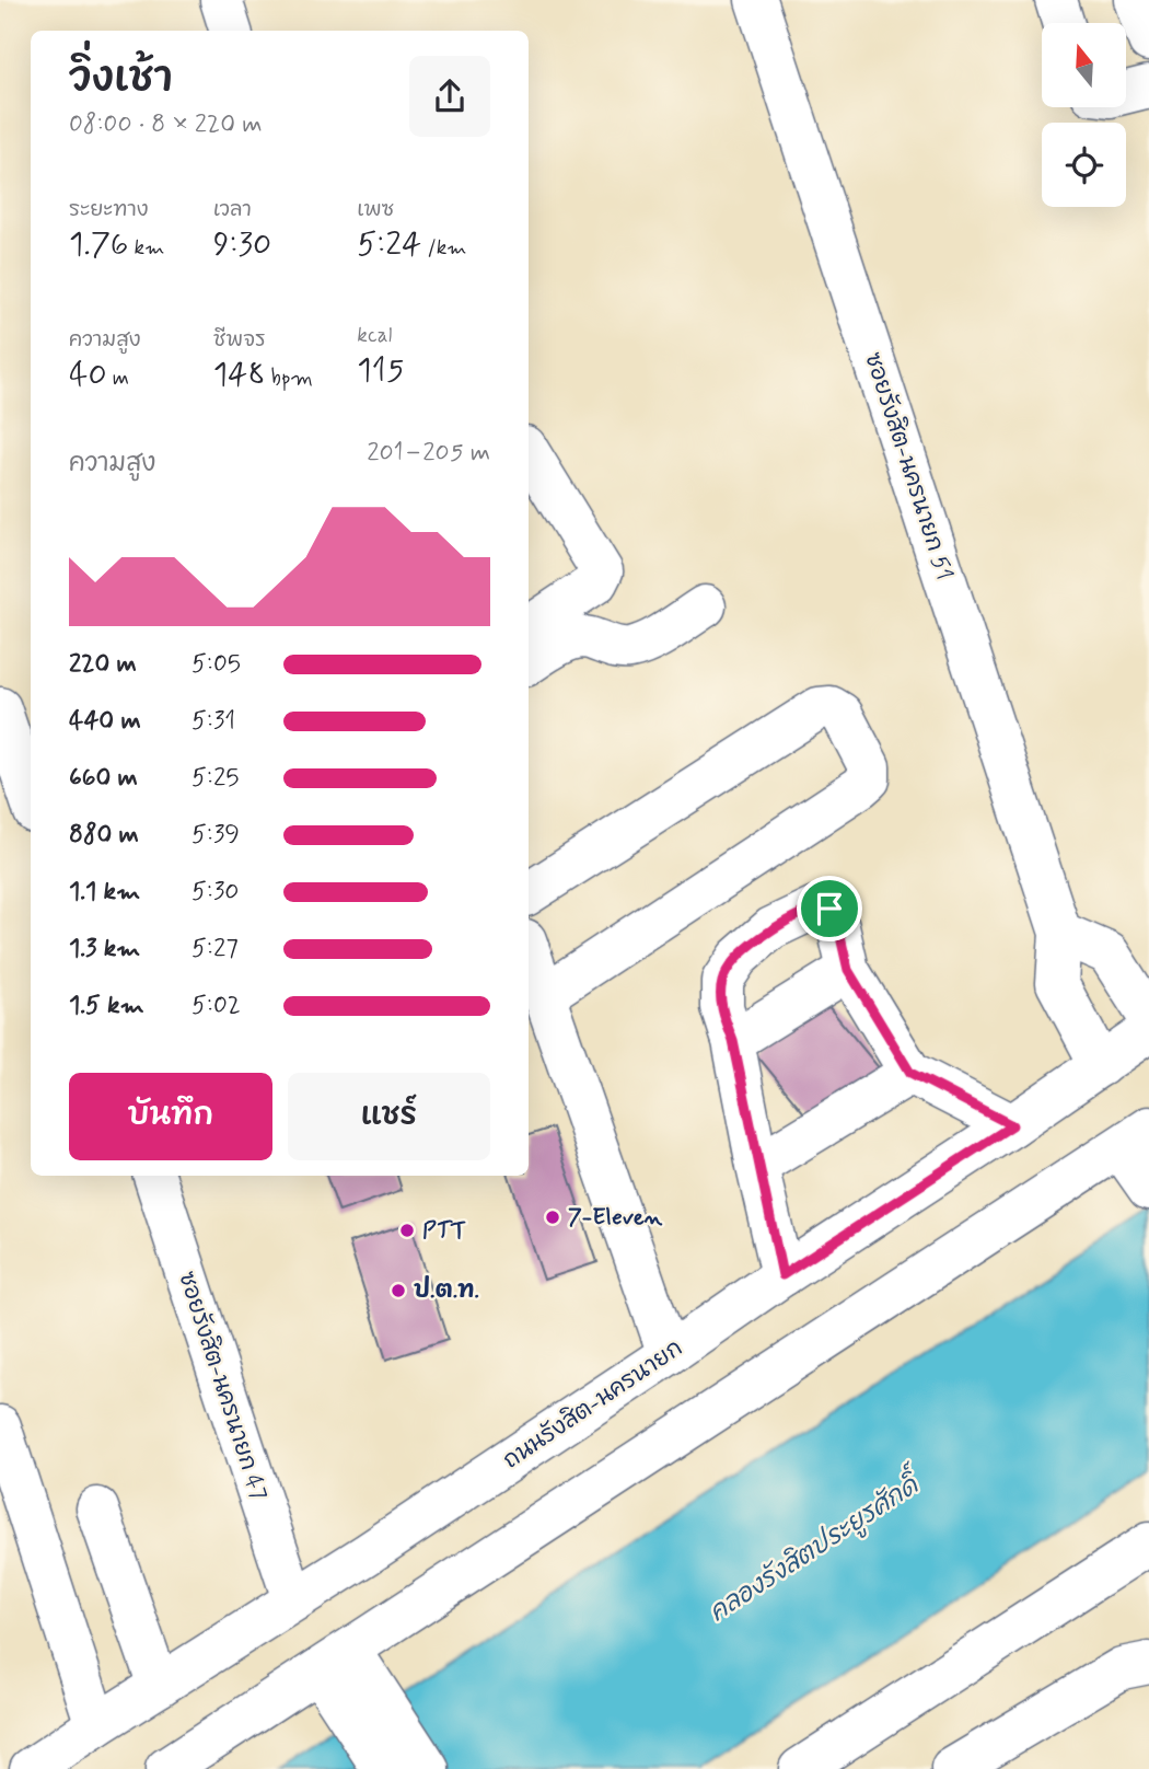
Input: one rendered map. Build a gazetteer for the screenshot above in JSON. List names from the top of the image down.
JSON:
{
  "streets": {
    "street": ["ซอยรังสิต-นครนายก 51", "ซอยรังสิต-นครนายก 47", "ถนนรังสิต-นครนายก"]
  },
  "crossings": [
    ["ซอยรังสิต-นครนายก 51", "ถนนรังสิต-นครนายก"],
    ["ซอยรังสิต-นครนายก 47", "ถนนรังสิต-นครนายก"]
  ],
  "water": ["คลองรังสิตประยูรศักดิ์"],
  "places": ["7-Eleven", "PTT", "ป.ต.ท."],
  "north": "top",
  "page": {
    "heading": ["วิ่งเช้า", "08:00 · 8 × 220 m"],
    "stats": [
      ["ระยะทาง", "1.76 km"],
      ["เวลา", "9:30"],
      ["เพซ", "5:24 /km"],
      ["ความสูง", "40 m"],
      ["ชีพจร", "148 bpm"],
      ["kcal", "115"]
    ],
    "chart": ["ความสูง", "201–205 m"],
    "list": [
      {
        "name": "220 m",
        "note": "5:05"
      },
      {
        "name": "440 m",
        "note": "5:31"
      },
      {
        "name": "660 m",
        "note": "5:25"
      },
      {
        "name": "880 m",
        "note": "5:39"
      },
      {
        "name": "1.1 km",
        "note": "5:30"
      },
      {
        "name": "1.3 km",
        "note": "5:27"
      },
      {
        "name": "1.5 km",
        "note": "5:02"
      }
    ],
    "buttons": ["บันทึก", "แชร์"]
  }
}
